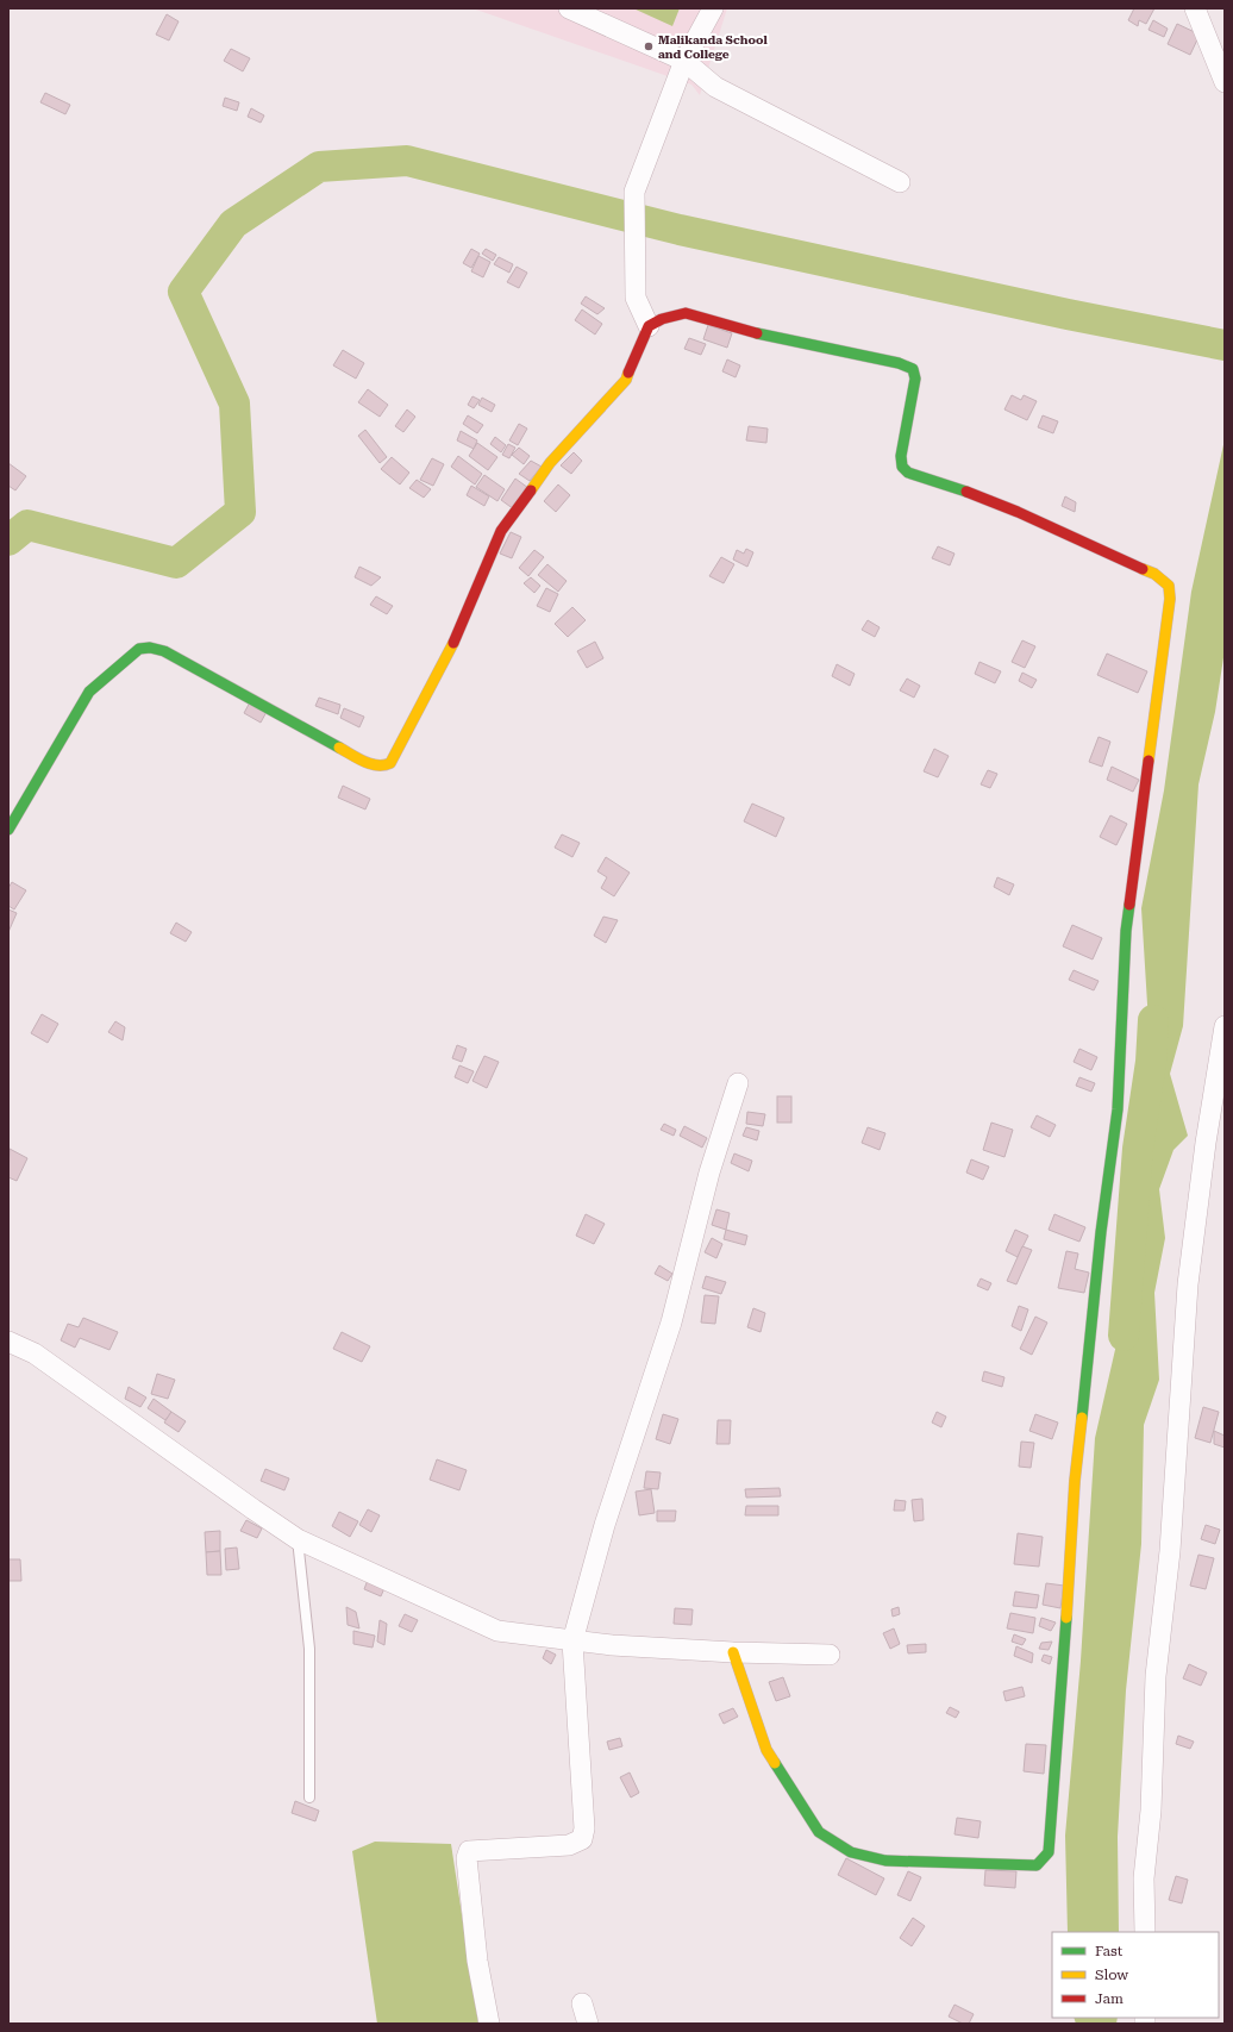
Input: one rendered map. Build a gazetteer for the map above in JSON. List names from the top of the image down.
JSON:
{
  "places": ["Malikanda School and College"],
  "legend": ["Fast", "Slow", "Jam"]
}
